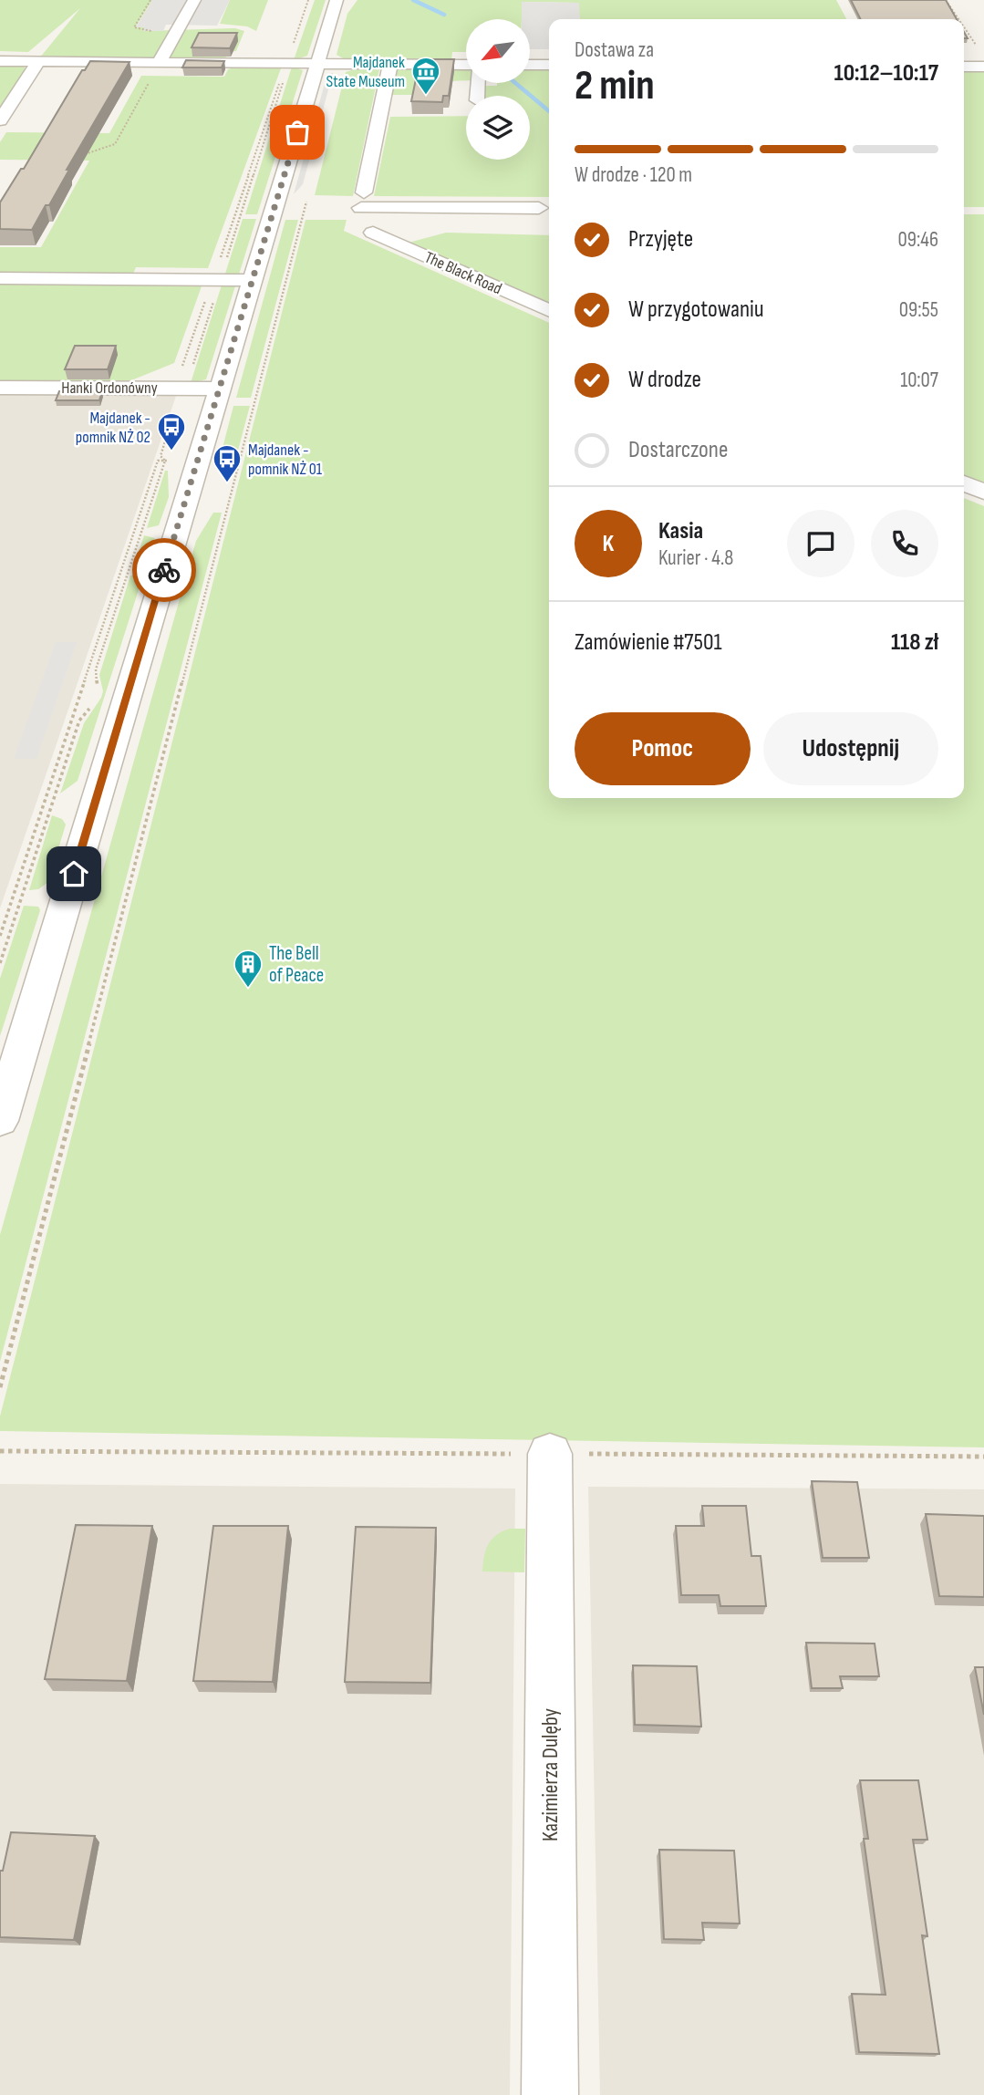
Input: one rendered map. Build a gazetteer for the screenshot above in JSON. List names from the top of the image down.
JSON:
{
  "streets": {
    "street": ["The Black Road", "Hanki Ordonówny", "Kazimierza Dulęby"]
  },
  "places": {
    "museum": ["Majdanek State Museum"],
    "bus stop": ["Majdanek - pomnik NŻ 02", "Majdanek - pomnik NŻ 01"],
    "building": ["The Bell of Peace"]
  },
  "north": "bottom left",
  "page": {
    "heading": ["2 min", "Dostawa za", "10:12–10:17"],
    "panel": [
      "Kasia",
      "Kurier · 4.8",
      "Zamówienie #7501",
      "118 zł"
    ],
    "bar": "W drodze · 120 m",
    "list": [
      ["Przyjęte", "09:46"],
      ["W przygotowaniu", "09:55"],
      ["W drodze", "10:07"],
      "Dostarczone"
    ],
    "round": "K",
    "buttons": ["Pomoc", "Udostępnij"]
  }
}
